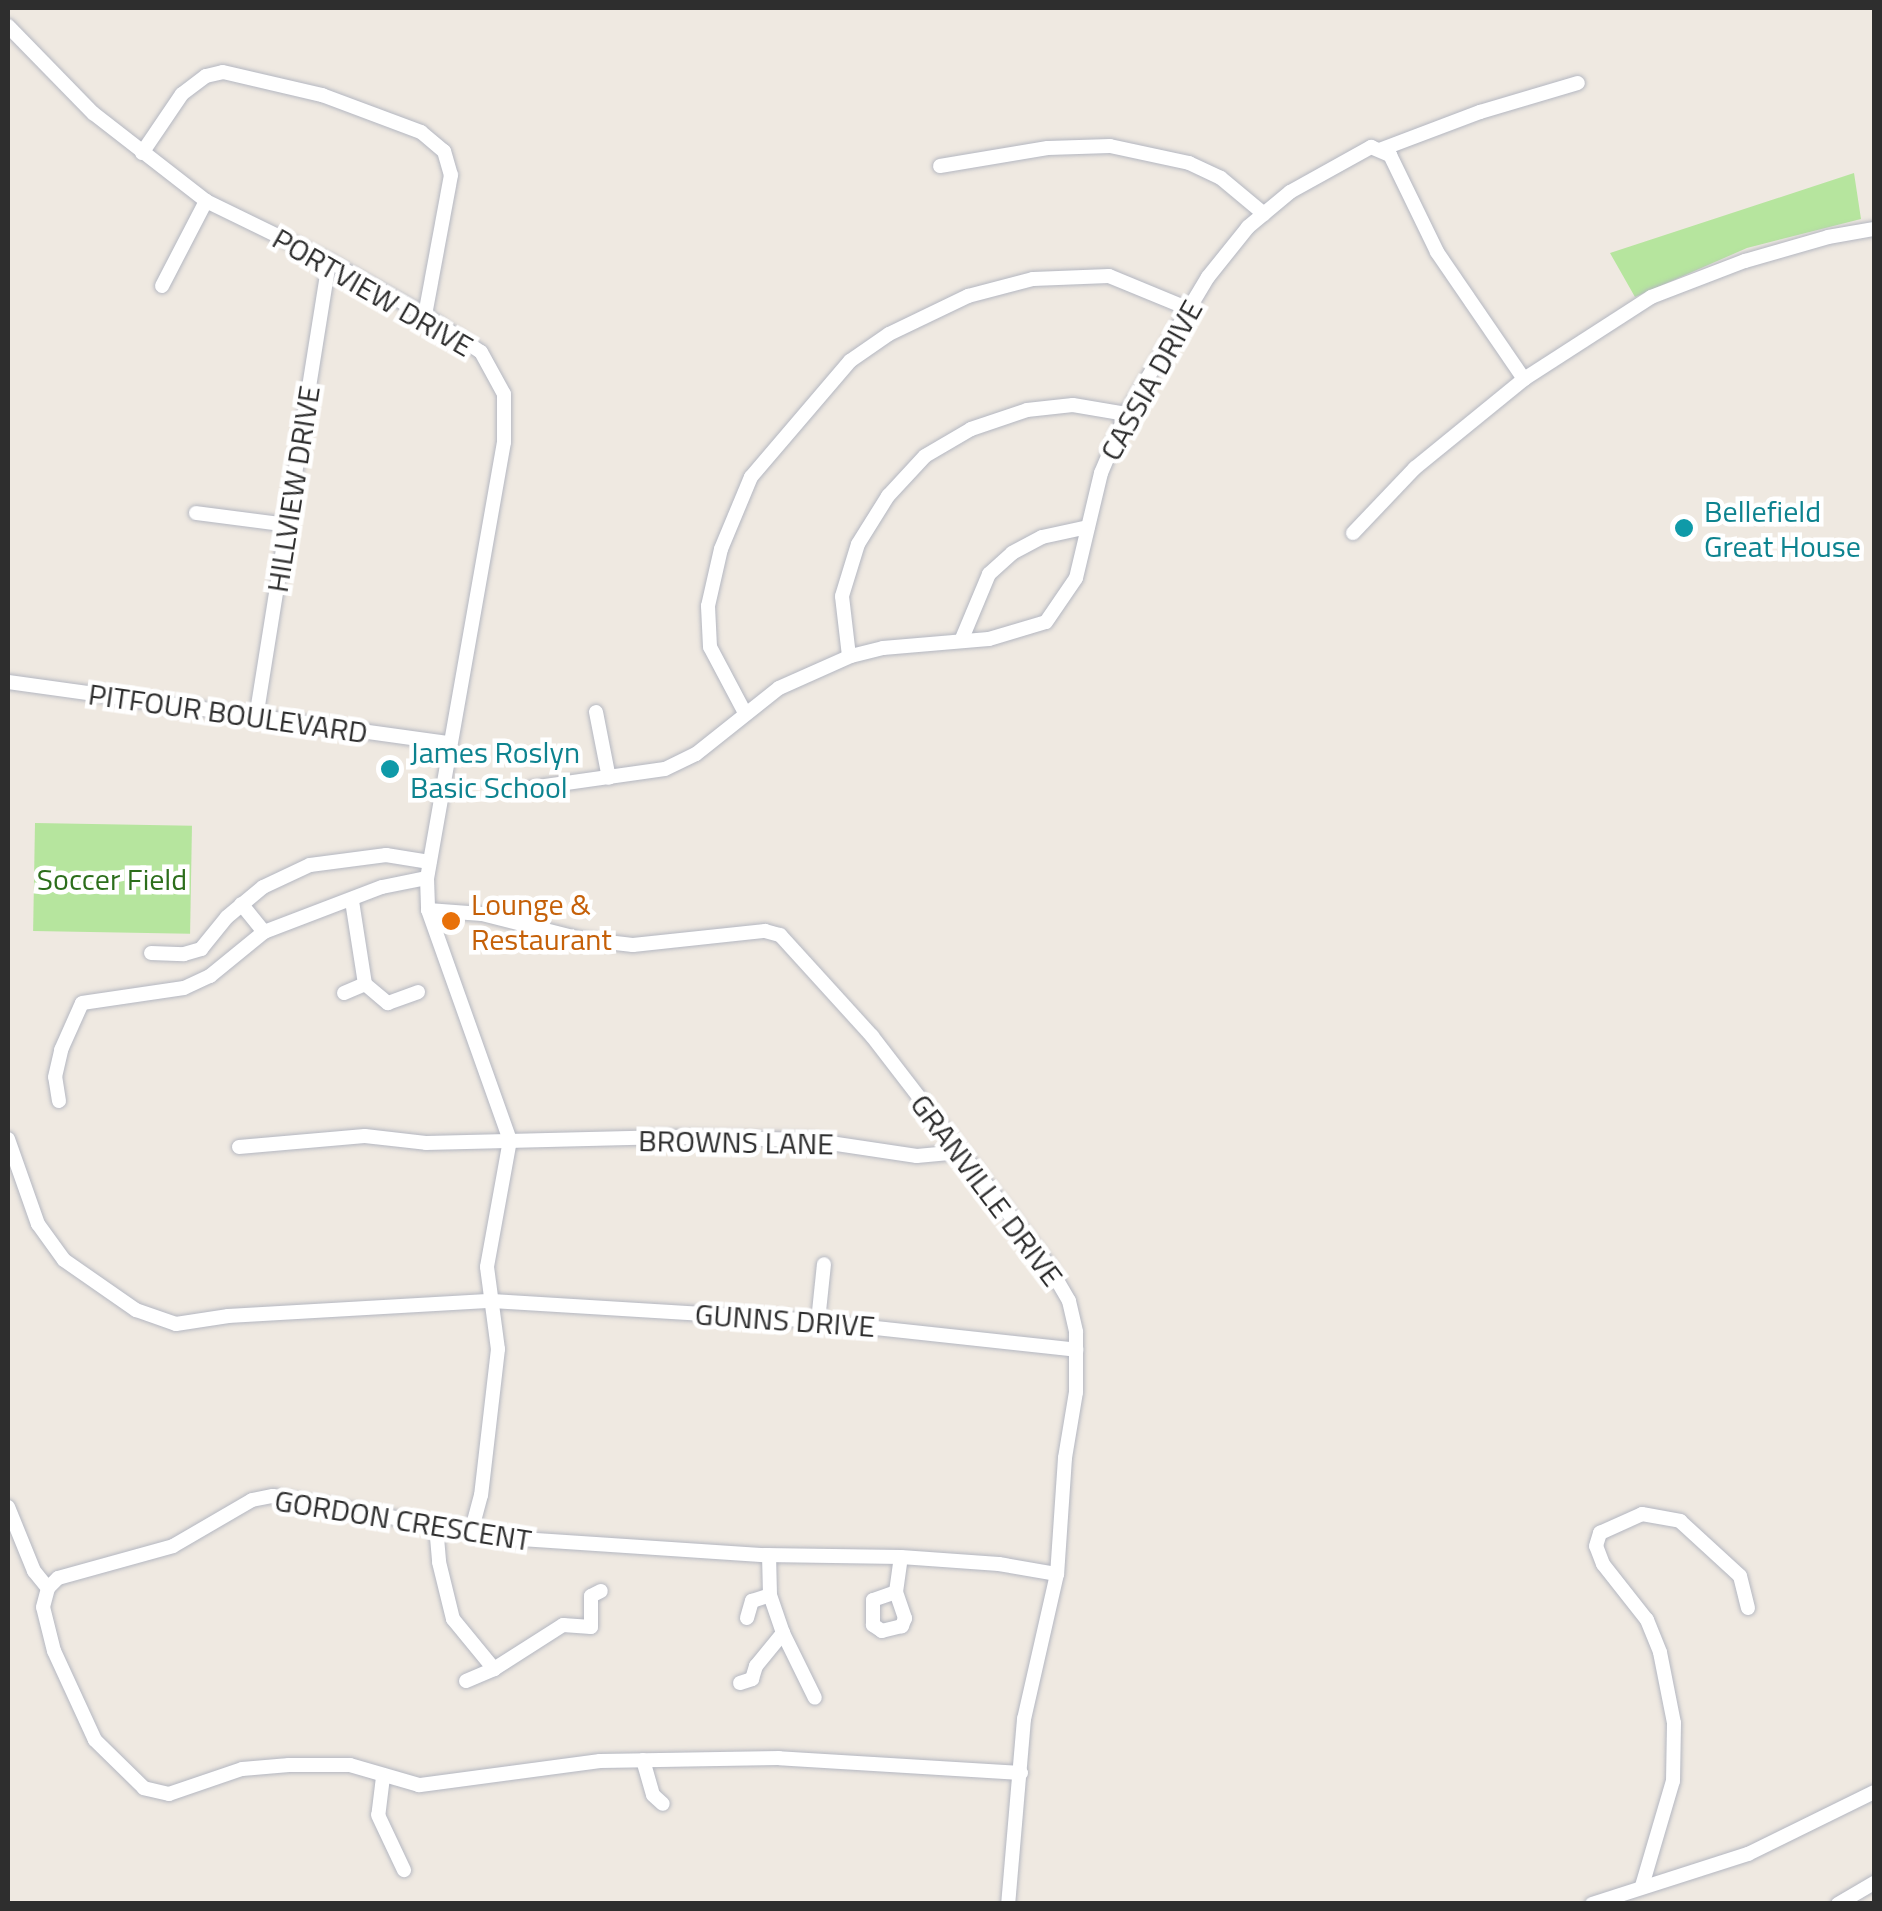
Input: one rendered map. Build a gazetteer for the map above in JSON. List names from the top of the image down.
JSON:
{
  "streets": {
    "street": [
      "PORTVIEW DRIVE",
      "CASSIA DRIVE",
      "HILLVIEW DRIVE",
      "PITFOUR BOULEVARD",
      "BROWNS LANE",
      "GRANVILLE DRIVE",
      "GUNNS DRIVE",
      "GORDON CRESCENT"
    ]
  },
  "crossings": [
    ["PORTVIEW DRIVE", "HILLVIEW DRIVE"],
    ["PORTVIEW DRIVE", "PITFOUR BOULEVARD"],
    ["PORTVIEW DRIVE", "BROWNS LANE"],
    ["PORTVIEW DRIVE", "GRANVILLE DRIVE"],
    ["HILLVIEW DRIVE", "PITFOUR BOULEVARD"],
    ["BROWNS LANE", "GRANVILLE DRIVE"],
    ["GRANVILLE DRIVE", "GUNNS DRIVE"],
    ["GRANVILLE DRIVE", "GORDON CRESCENT"]
  ],
  "parks": ["Soccer Field"],
  "places": ["Bellefield Great House", "James Roslyn Basic School", "Lounge & Restaurant"]
}
